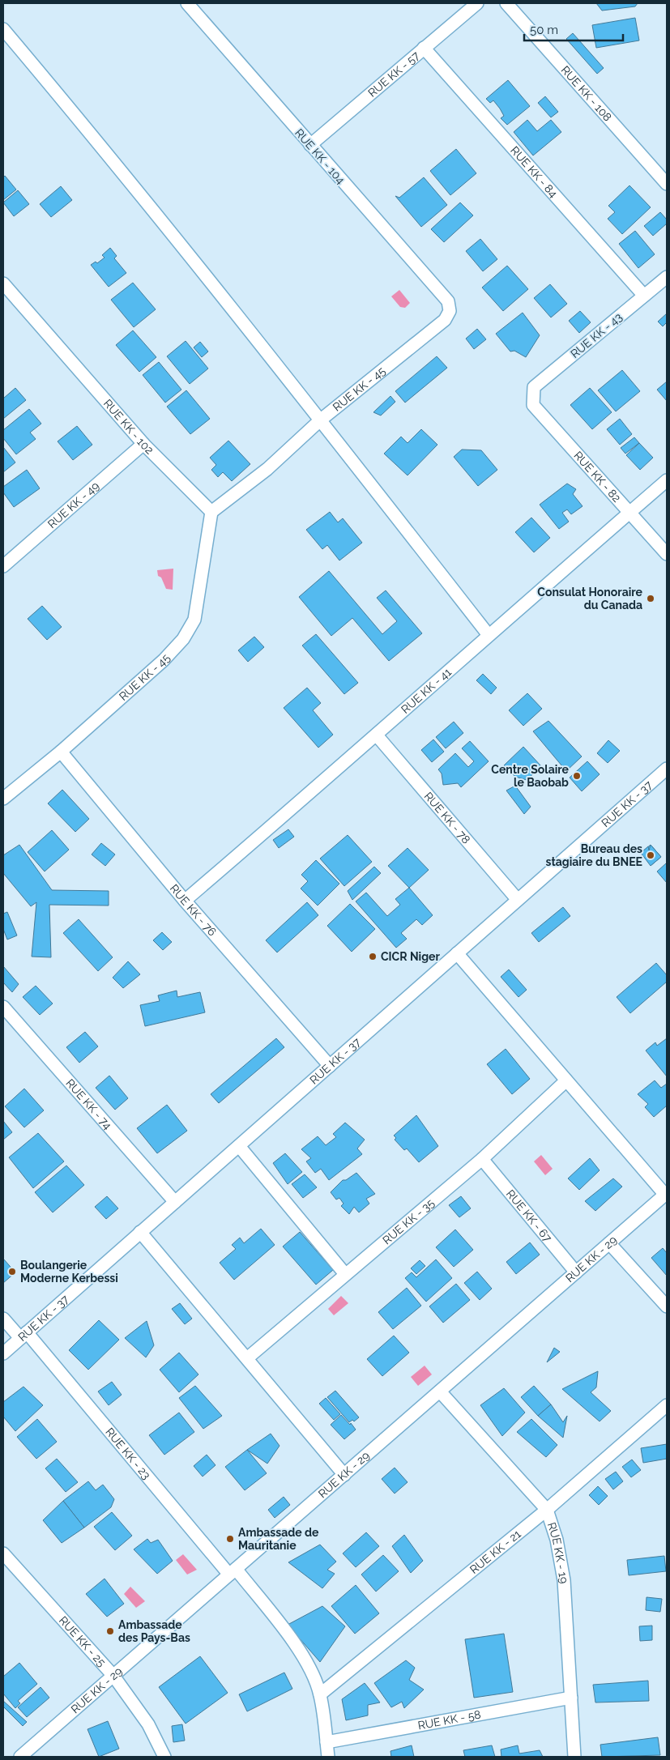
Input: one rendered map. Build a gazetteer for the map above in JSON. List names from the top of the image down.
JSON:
{
  "streets": {
    "street": [
      "RUE KK - 57",
      "RUE KK - 108",
      "RUE KK - 104",
      "RUE KK - 84",
      "RUE KK - 43",
      "RUE KK - 45",
      "RUE KK - 102",
      "RUE KK - 82",
      "RUE KK - 49",
      "RUE KK - 41",
      "RUE KK - 37",
      "RUE KK - 78",
      "RUE KK - 76",
      "RUE KK - 74",
      "RUE KK - 67",
      "RUE KK - 35",
      "RUE KK - 29",
      "RUE KK - 23",
      "RUE KK - 21",
      "RUE KK - 19",
      "RUE KK - 25",
      "RUE KK - 58"
    ]
  },
  "crossings": [
    ["RUE KK - 57", "RUE KK - 104"],
    ["RUE KK - 57", "RUE KK - 84"],
    ["RUE KK - 104", "RUE KK - 45"],
    ["RUE KK - 84", "RUE KK - 43"],
    ["RUE KK - 43", "RUE KK - 82"],
    ["RUE KK - 45", "RUE KK - 102"],
    ["RUE KK - 45", "RUE KK - 76"],
    ["RUE KK - 102", "RUE KK - 49"],
    ["RUE KK - 82", "RUE KK - 41"],
    ["RUE KK - 41", "RUE KK - 78"],
    ["RUE KK - 41", "RUE KK - 76"],
    ["RUE KK - 37", "RUE KK - 78"],
    ["RUE KK - 37", "RUE KK - 76"],
    ["RUE KK - 37", "RUE KK - 74"],
    ["RUE KK - 37", "RUE KK - 23"],
    ["RUE KK - 67", "RUE KK - 35"],
    ["RUE KK - 67", "RUE KK - 29"],
    ["RUE KK - 29", "RUE KK - 23"],
    ["RUE KK - 29", "RUE KK - 19"],
    ["RUE KK - 29", "RUE KK - 25"],
    ["RUE KK - 23", "RUE KK - 21"],
    ["RUE KK - 23", "RUE KK - 58"],
    ["RUE KK - 21", "RUE KK - 19"],
    ["RUE KK - 19", "RUE KK - 58"]
  ],
  "places": [
    "Consulat Honoraire du Canada",
    "Centre Solaire le Baobab",
    "Bureau des stagiaire du BNEE",
    "CICR Niger",
    "Boulangerie Moderne Kerbessi",
    "Ambassade de Mauritanie",
    "Ambassade des Pays-Bas"
  ],
  "scale_bar": "50 m"
}
